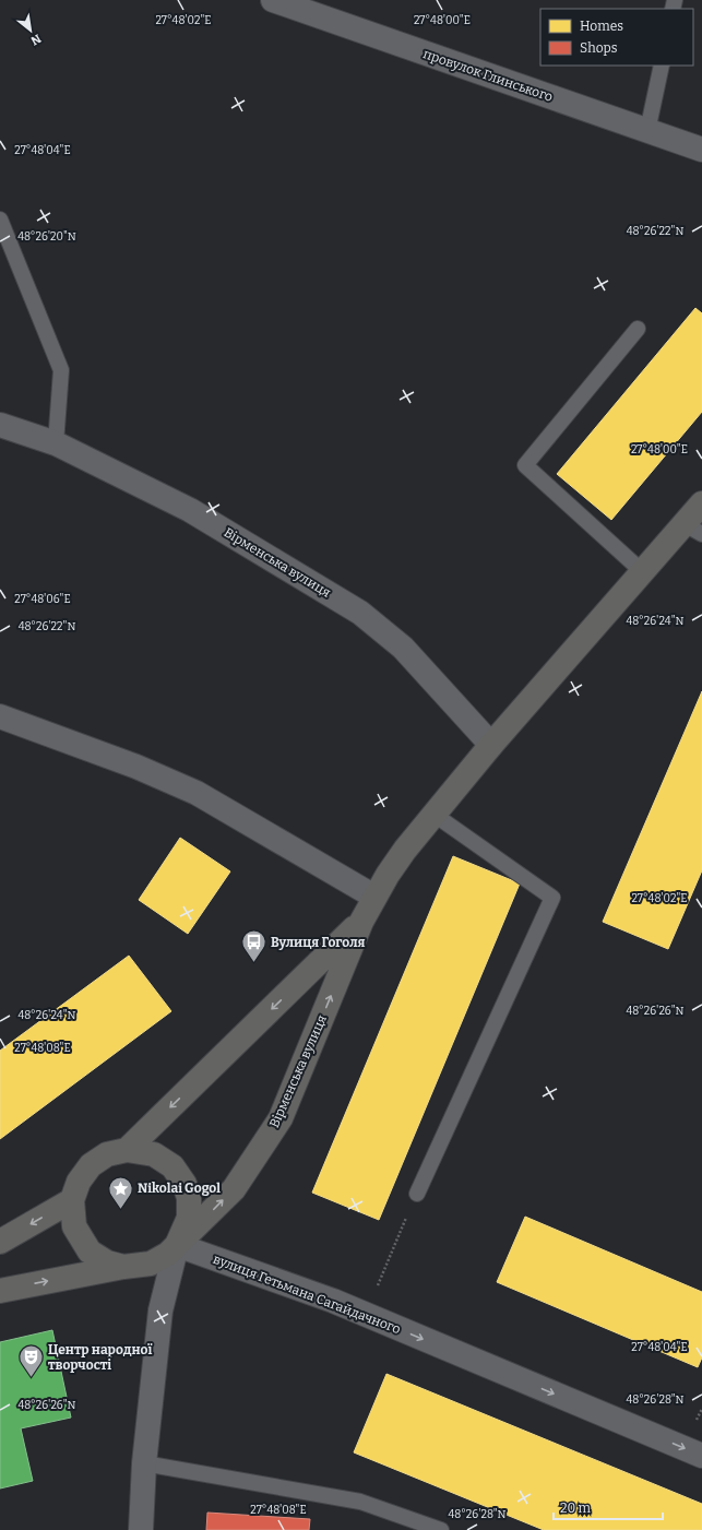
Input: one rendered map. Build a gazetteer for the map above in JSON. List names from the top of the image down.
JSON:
{
  "streets": {
    "main road": ["Вірменська вулиця"],
    "street": ["провулок Глинського", "вулиця Гетьмана Сагайдачного"]
  },
  "crossings": [
    ["Вірменська вулиця", "вулиця Гетьмана Сагайдачного"]
  ],
  "one_way": ["вулиця Гетьмана Сагайдачного"],
  "places": {
    "bus stop": ["Вулиця Гоголя"],
    "place": ["Nikolai Gogol"],
    "theatre": ["Центр народної творчості"]
  },
  "legend": ["Homes", "Shops"],
  "scale_bar": "20 m",
  "north": "bottom right",
  "coordinates": [
    "27°48'00\"E",
    "27°48'02\"E",
    "27°48'04\"E",
    "48°26'22\"N",
    "48°26'20\"N",
    "27°48'06\"E",
    "48°26'24\"N",
    "48°26'26\"N",
    "27°48'08\"E",
    "48°26'28\"N"
  ]
}
